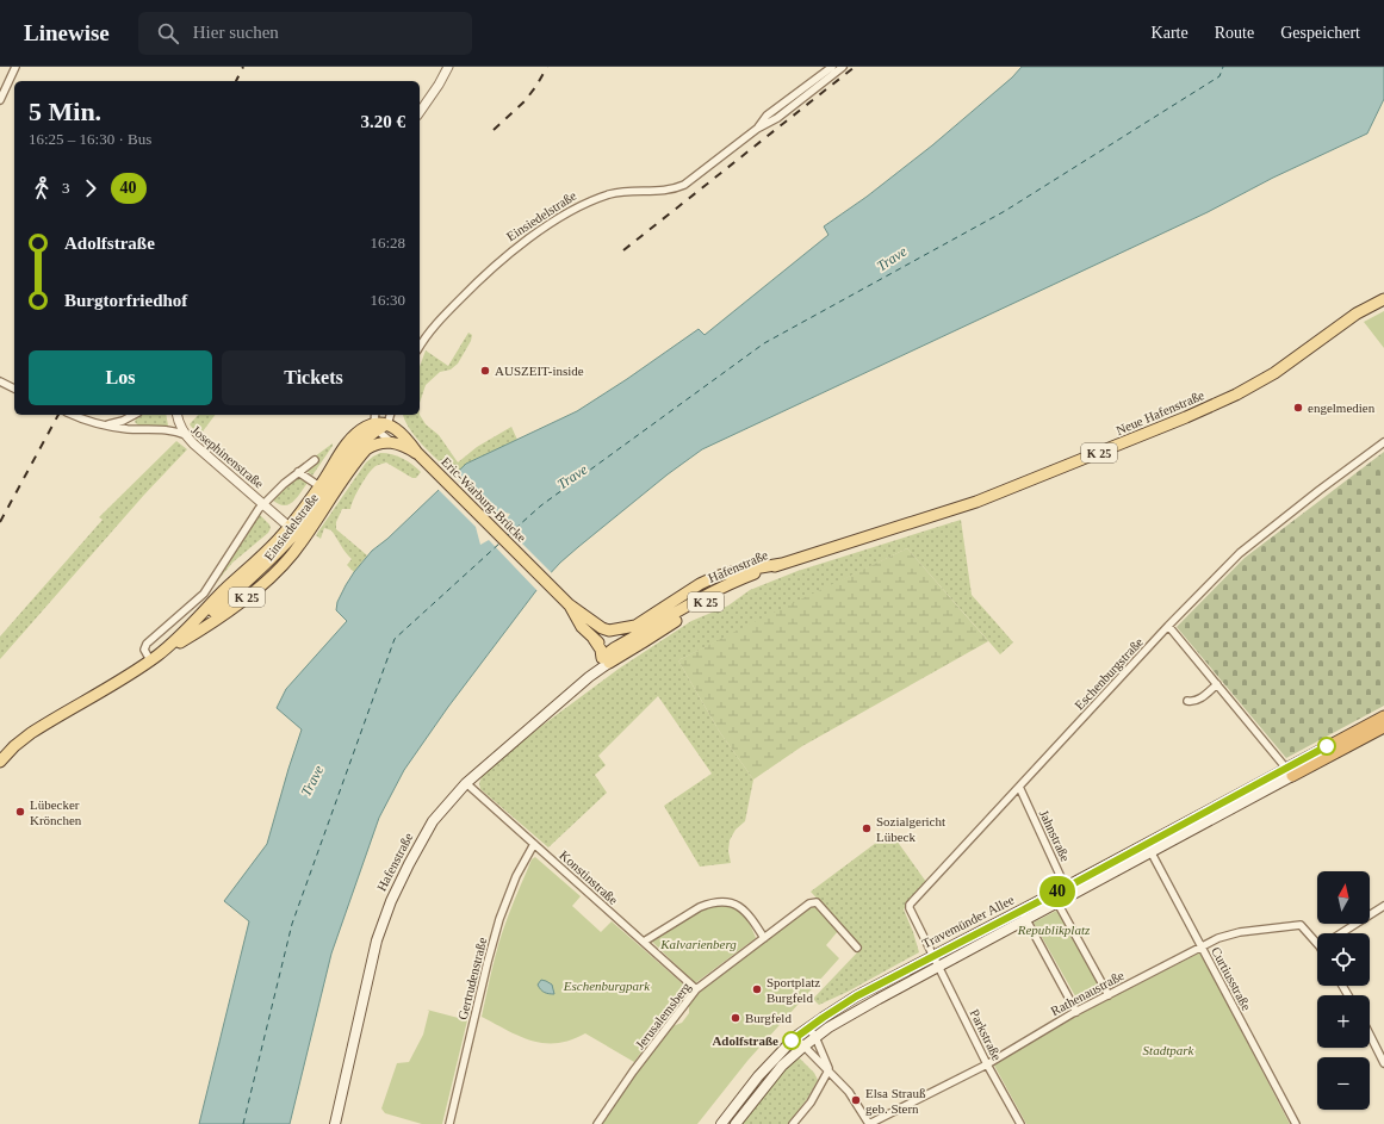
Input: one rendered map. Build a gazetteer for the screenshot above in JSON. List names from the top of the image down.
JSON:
{
  "streets": {
    "highway": ["Travemünder Allee"],
    "main road": [
      "Einsiedelstraße",
      "Neue Hafenstraße",
      "K 25",
      "Eric-Warburg-Brücke",
      "Hafenstraße"
    ],
    "street": [
      "Josephinenstraße",
      "Eschenburgstraße",
      "Jahnstraße",
      "Konstinstraße",
      "Gertrudenstraße",
      "Curtiusstraße",
      "Rathenaustraße",
      "Jerusalemsberg",
      "Parkstraße"
    ]
  },
  "crossings": [
    ["Einsiedelstraße", "K 25"],
    ["Einsiedelstraße", "Josephinenstraße"],
    ["Neue Hafenstraße", "Hafenstraße"],
    ["K 25", "Eric-Warburg-Brücke"],
    ["K 25", "Hafenstraße"],
    ["Eric-Warburg-Brücke", "Hafenstraße"],
    ["Hafenstraße", "Konstinstraße"],
    ["Eschenburgstraße", "Jahnstraße"],
    ["Eschenburgstraße", "Travemünder Allee"],
    ["Eschenburgstraße", "Parkstraße"],
    ["Jahnstraße", "Travemünder Allee"],
    ["Konstinstraße", "Gertrudenstraße"],
    ["Konstinstraße", "Jerusalemsberg"],
    ["Travemünder Allee", "Curtiusstraße"],
    ["Travemünder Allee", "Parkstraße"],
    ["Curtiusstraße", "Rathenaustraße"],
    ["Rathenaustraße", "Parkstraße"]
  ],
  "water": ["Trave"],
  "parks": [
    "Republikplatz",
    "Kalvarienberg",
    "Eschenburgpark",
    "Stadtpark"
  ],
  "places": [
    "AUSZEIT-inside",
    "engelmedien",
    "Lübecker Krönchen",
    "Sozialgericht Lübeck",
    "Sportplatz Burgfeld",
    "Burgfeld",
    "Adolfstraße",
    "Elsa Strauß geb. Stern"
  ],
  "lines": ["bus line 40"],
  "north": "top",
  "page": {
    "header": "Linewise",
    "search": "Hier suchen",
    "nav": ["Karte", "Route", "Gespeichert"],
    "on_map": "40",
    "heading": ["5 Min.", "16:25 – 16:30 · Bus", "3.20 €"],
    "legs": ["3", "40"],
    "list": [
      {
        "name": "Adolfstraße",
        "value": "16:28"
      },
      {
        "name": "Burgtorfriedhof",
        "value": "16:30"
      }
    ],
    "buttons": ["Los", "Tickets"],
    "map_buttons": ["+", "−"]
  }
}
